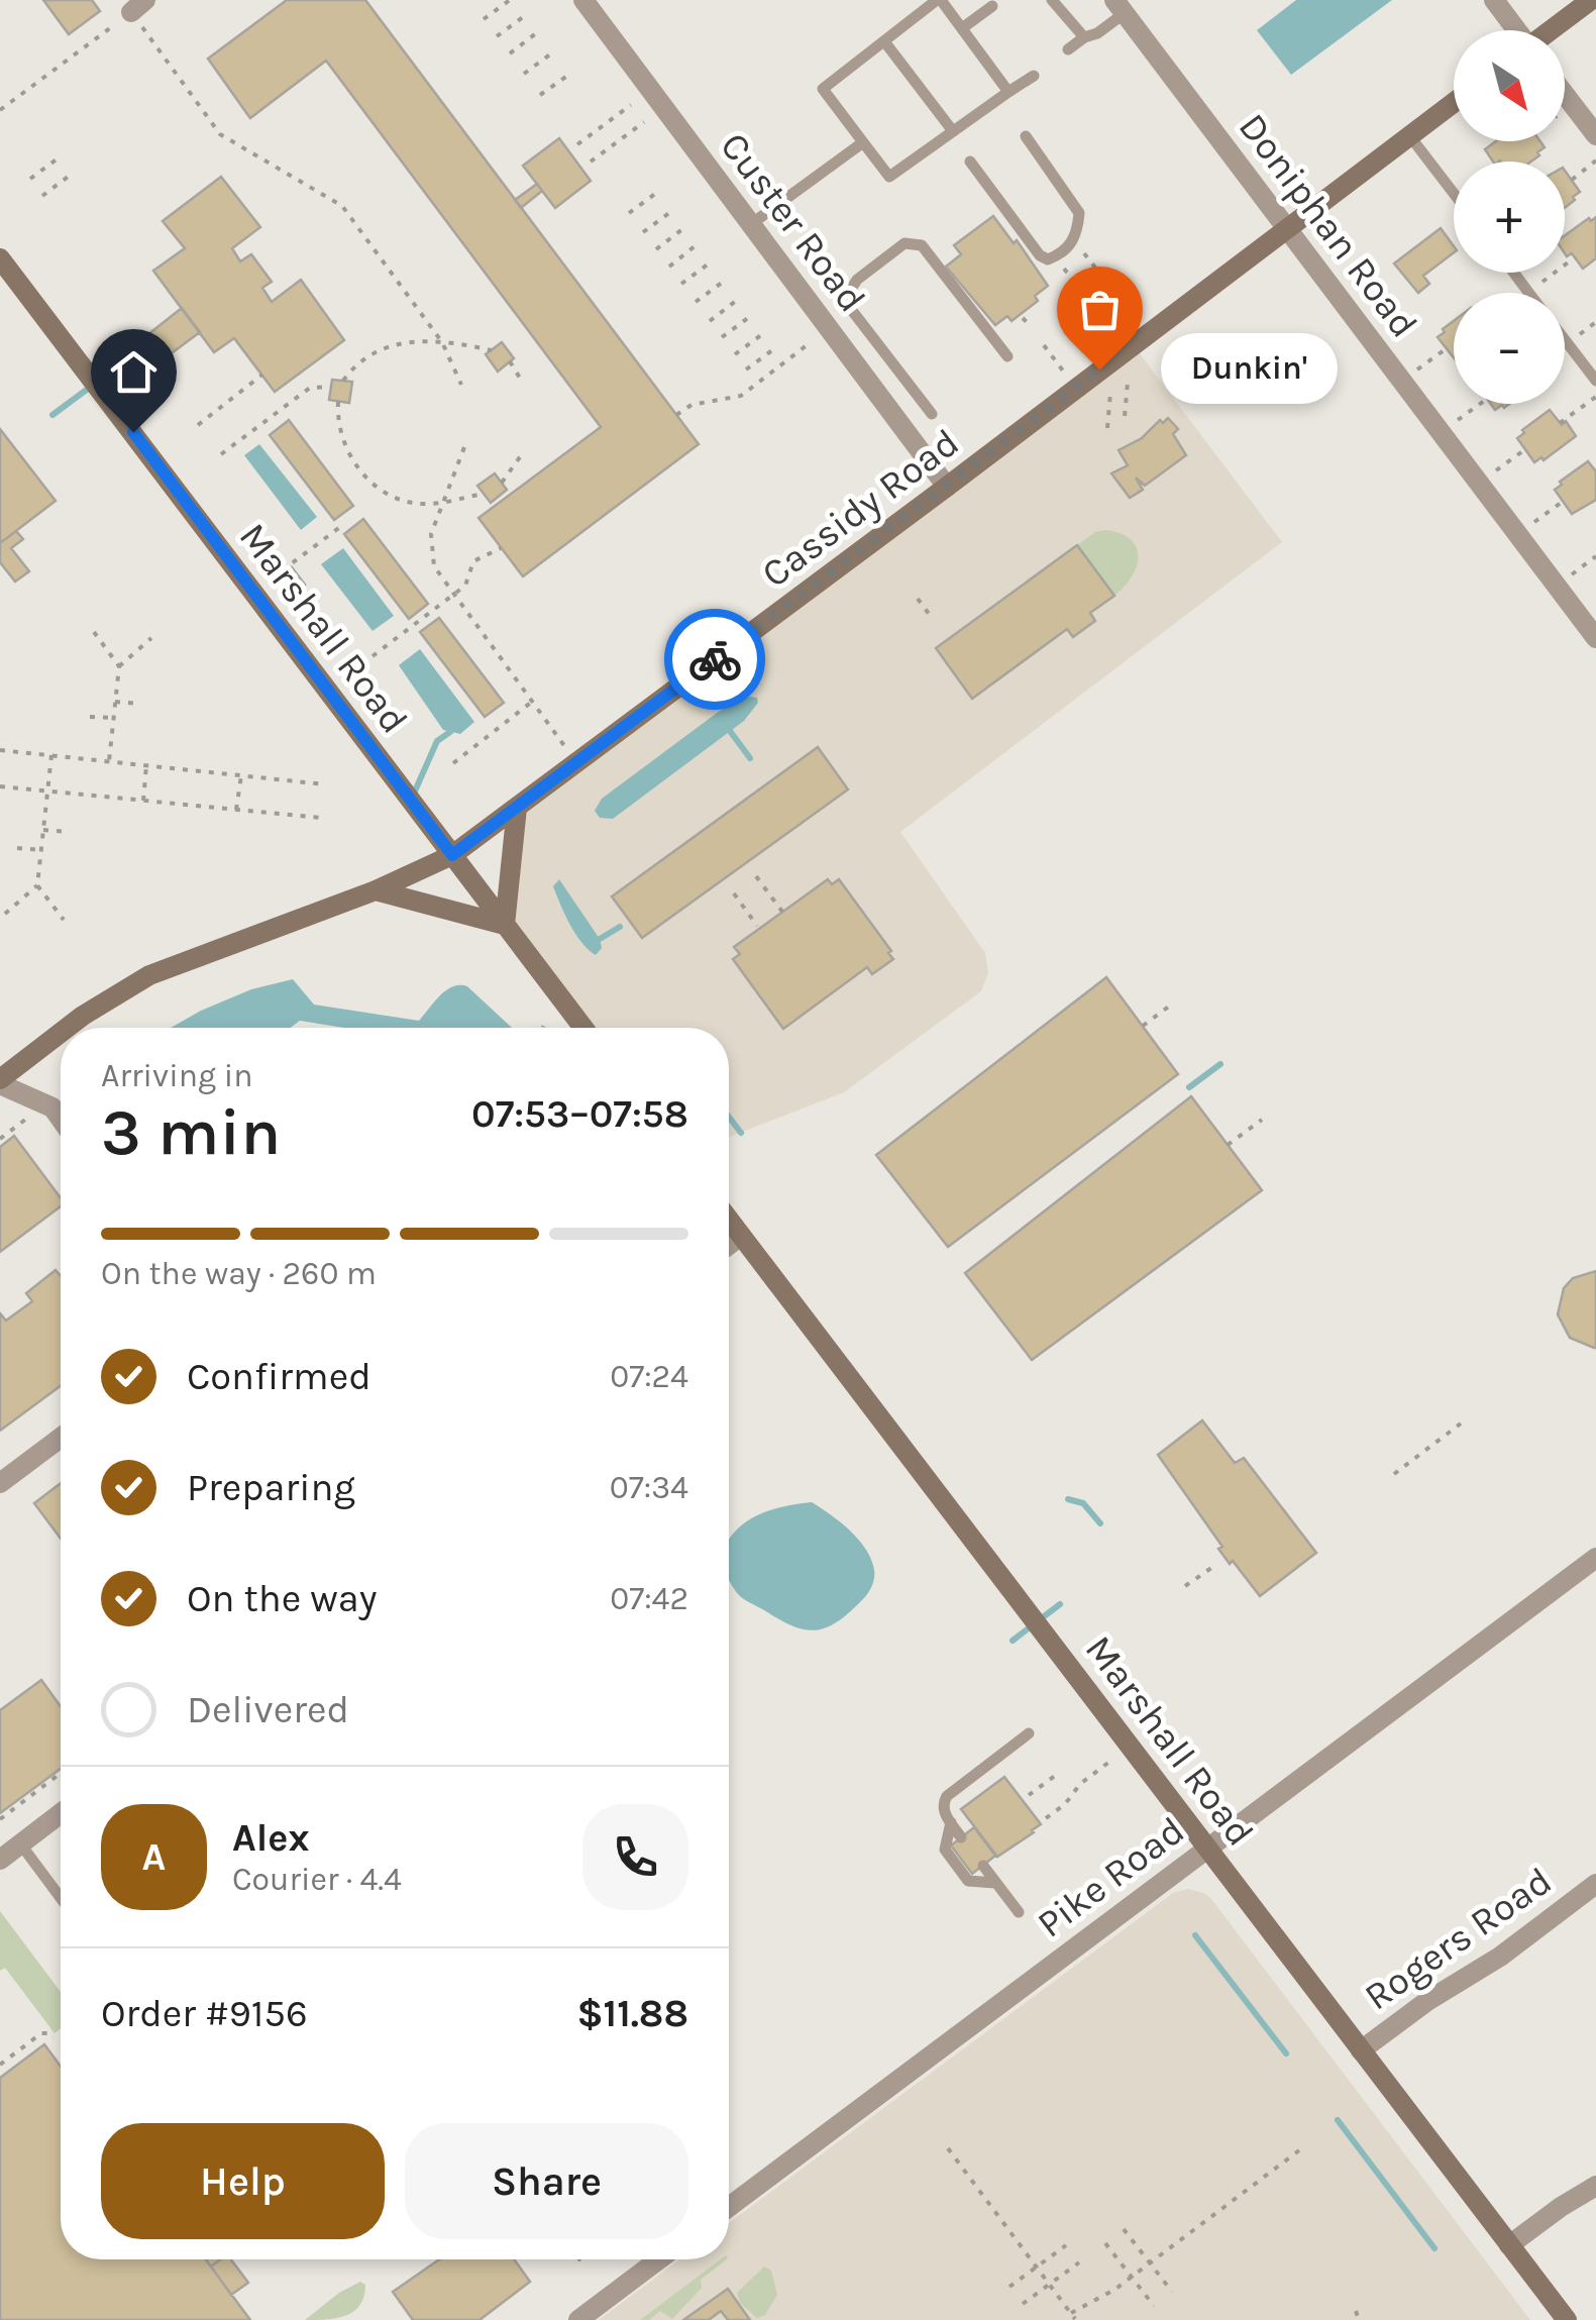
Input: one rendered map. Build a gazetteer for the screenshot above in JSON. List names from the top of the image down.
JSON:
{
  "streets": {
    "street": [
      "Custer Road",
      "Doniphan Road",
      "Cassidy Road",
      "Marshall Road",
      "Pike Road",
      "Rogers Road"
    ]
  },
  "crossings": [
    ["Custer Road", "Cassidy Road"],
    ["Doniphan Road", "Cassidy Road"],
    ["Cassidy Road", "Marshall Road"],
    ["Marshall Road", "Pike Road"],
    ["Marshall Road", "Rogers Road"]
  ],
  "places": ["Dunkin'"],
  "north": "bottom right",
  "page": {
    "map_buttons": ["+", "−"],
    "bubble": "Dunkin'",
    "heading": ["3 min", "Arriving in", "07:53–07:58"],
    "panel": [
      "Alex",
      "Courier · 4.4",
      "Order #9156",
      "$11.88"
    ],
    "bar": "On the way · 260 m",
    "list": [
      ["Confirmed", "07:24"],
      ["Preparing", "07:34"],
      ["On the way", "07:42"],
      "Delivered"
    ],
    "round": "A",
    "buttons": ["Help", "Share"]
  }
}
